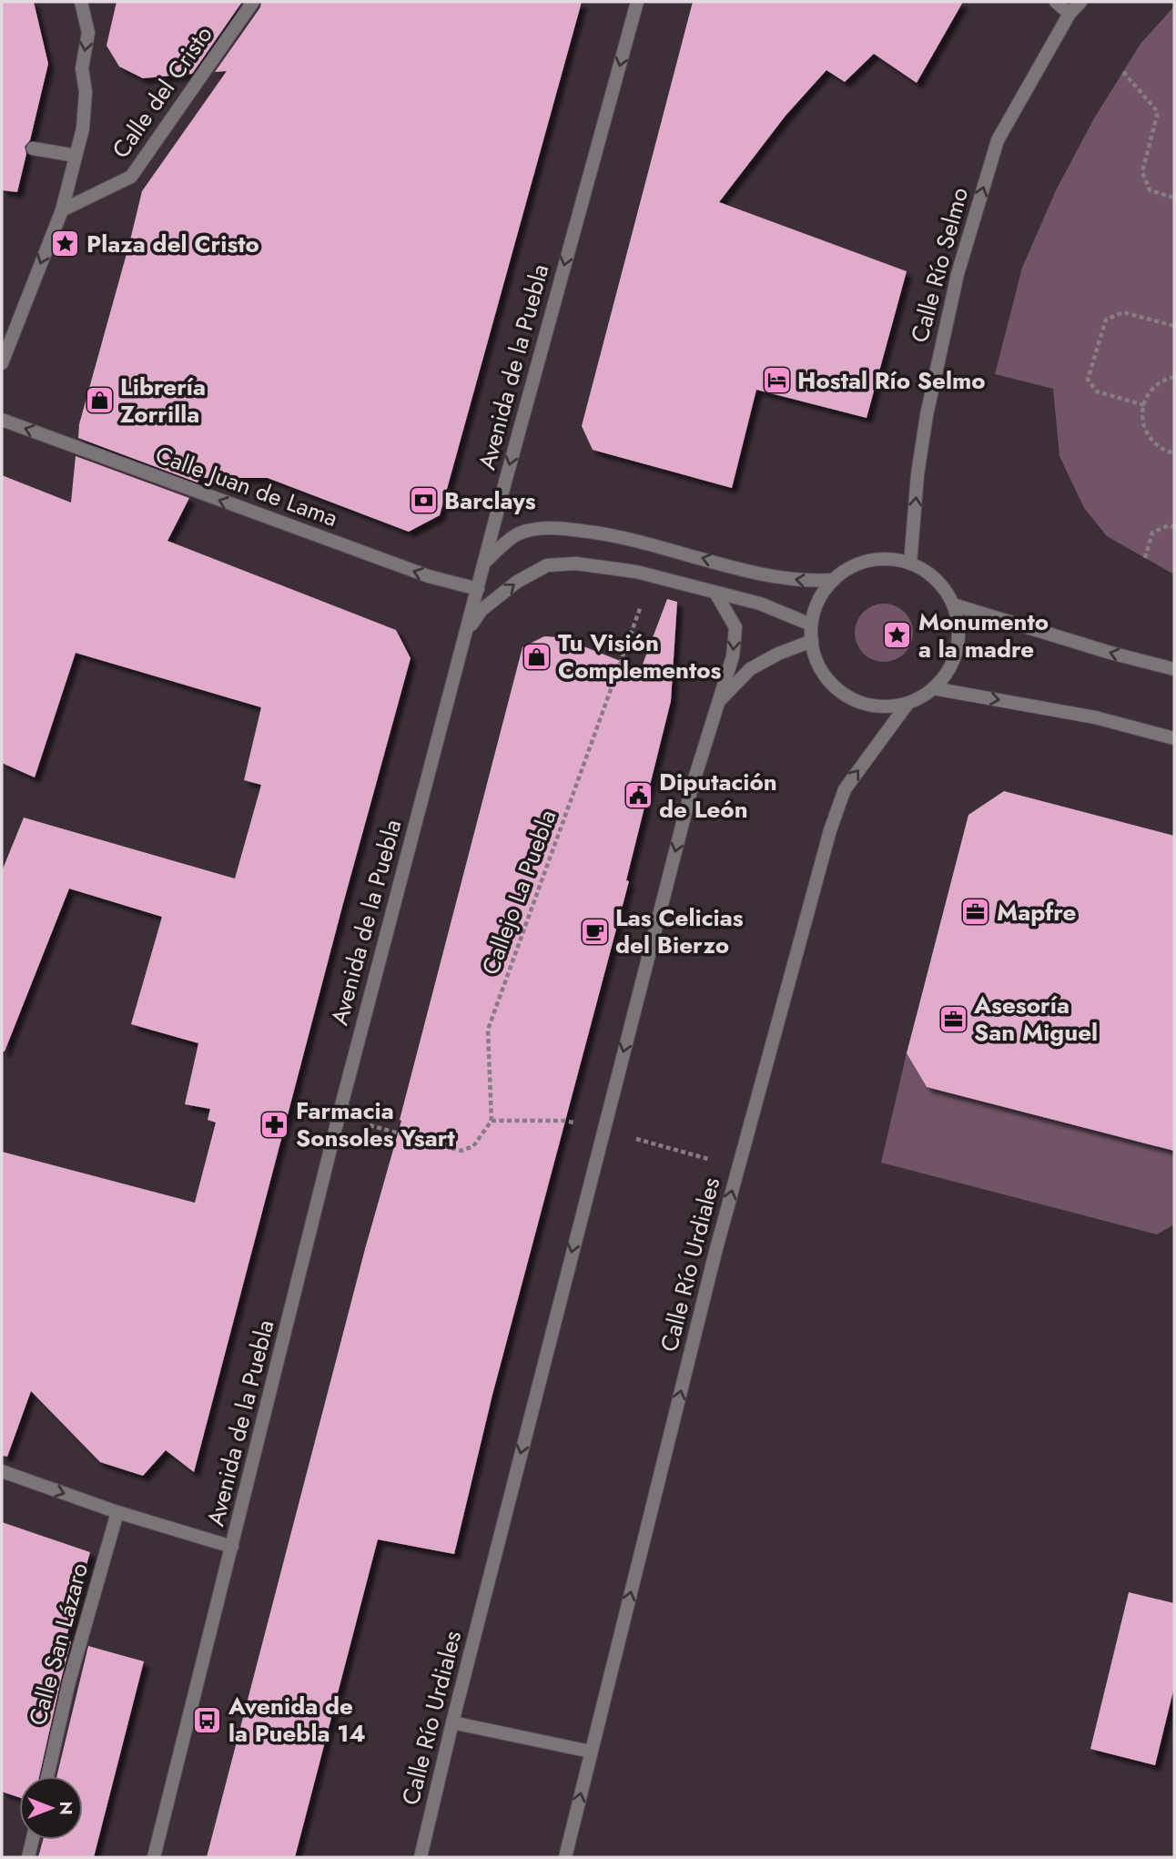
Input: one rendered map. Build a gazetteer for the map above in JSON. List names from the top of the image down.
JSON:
{
  "streets": {
    "street": [
      "Calle del Cristo",
      "Calle Río Selmo",
      "Avenida de la Puebla",
      "Calle Juan de Lama",
      "Calle Río Urdiales",
      "Calle San Lázaro"
    ],
    "path": ["Callejo La Puebla"]
  },
  "crossings": [
    ["Calle Río Selmo", "Calle Río Urdiales"],
    ["Avenida de la Puebla", "Calle Juan de Lama"]
  ],
  "one_way": ["Calle Río Selmo", "Calle Juan de Lama"],
  "places": {
    "place": ["Plaza del Cristo", "Monumento a la madre"],
    "hotel": ["Hostal Río Selmo"],
    "shop": ["Librería Zorrilla", "Tu Visión Complementos"],
    "bank": ["Barclays"],
    "public building": ["Diputación de León"],
    "office": ["Mapfre", "Asesoría San Miguel"],
    "cafe": ["Las Celicias del Bierzo"],
    "pharmacy": ["Farmacia Sonsoles Ysart"],
    "bus stop": ["Avenida de la Puebla 14"]
  },
  "north": "right"
}
